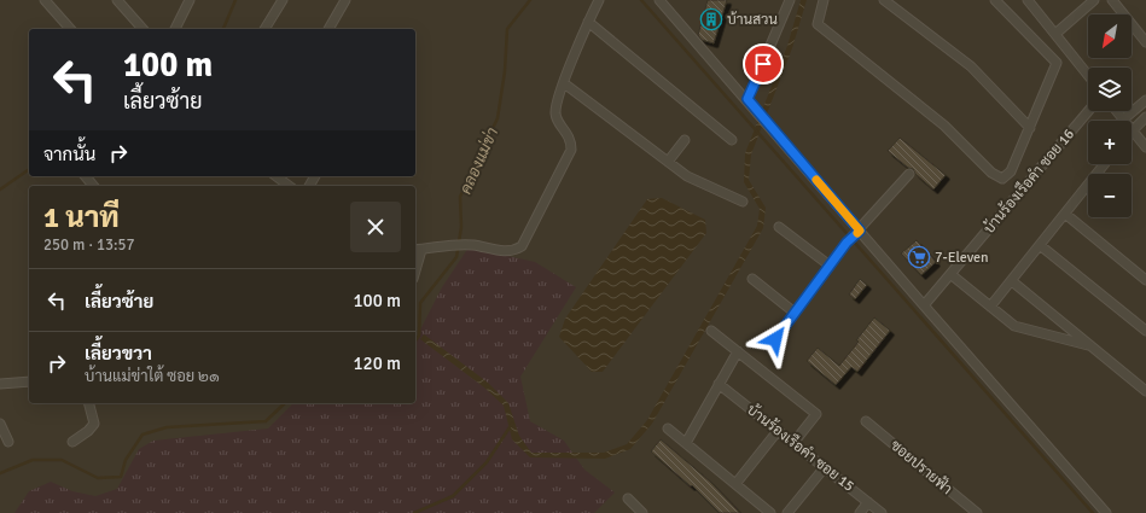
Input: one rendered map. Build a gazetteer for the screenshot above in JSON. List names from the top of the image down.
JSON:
{
  "streets": {
    "street": ["บ้านร้องเรือคำ ซอย 16", "บ้านร้องเรือคำ ซอย 15", "ซอยปรายฟ้า"]
  },
  "water": ["คลองแม่ข่า"],
  "places": {
    "building": ["บ้านสวน"],
    "supermarket": ["7-Eleven"]
  },
  "north": "bottom left",
  "page": {
    "map_buttons": ["+", "−"],
    "turn": ["100 m", "เลี้ยวซ้าย"],
    "then": "จากนั้น",
    "heading": ["1 นาที", "250 m · 13:57"],
    "list": [
      {
        "name": "เลี้ยวซ้าย",
        "value": "100 m"
      },
      {
        "name": "เลี้ยวขวา",
        "note": "บ้านแม่ข่าใต้ ซอย ๒๑",
        "value": "120 m"
      }
    ]
  }
}
